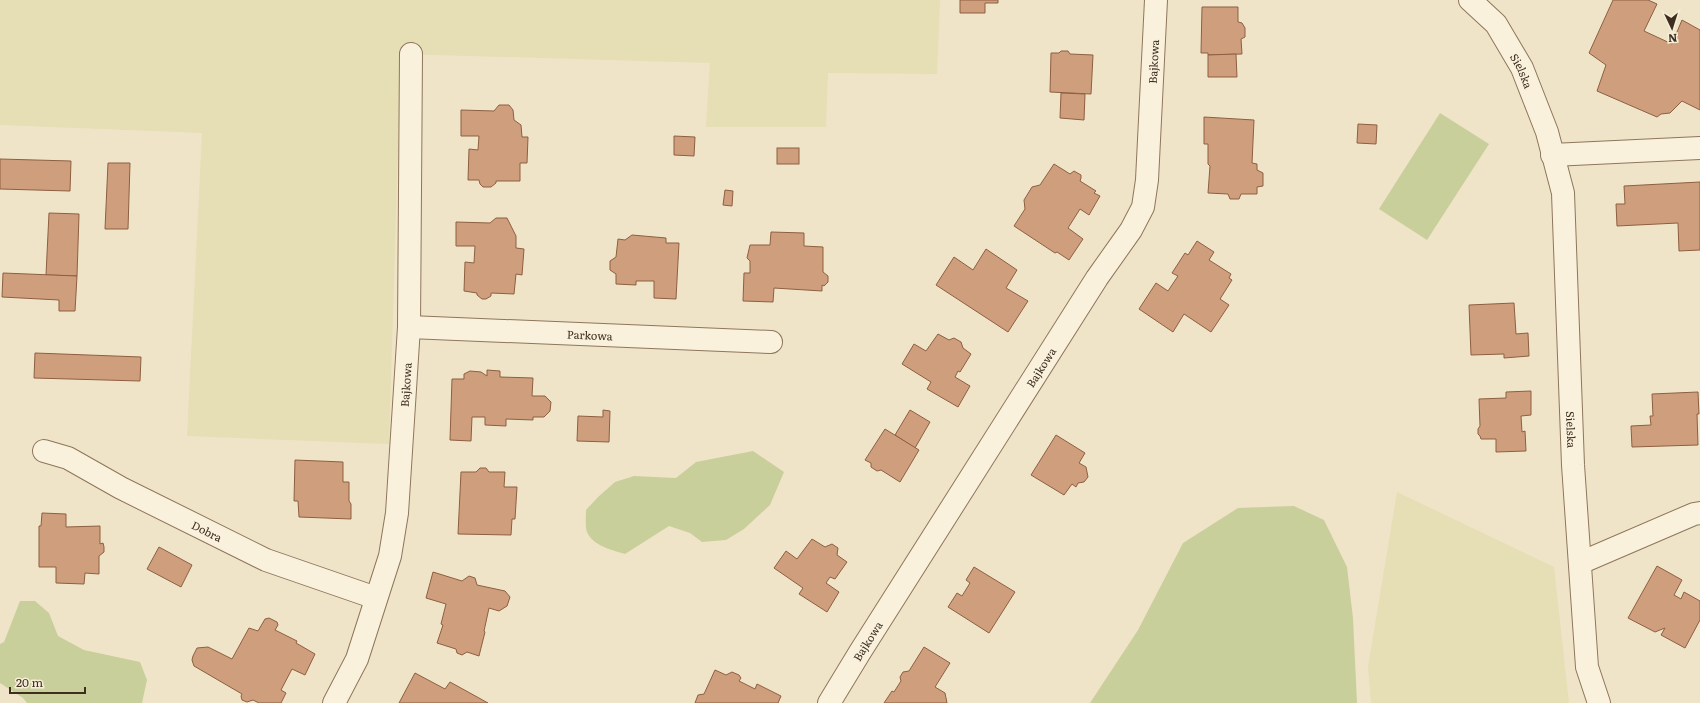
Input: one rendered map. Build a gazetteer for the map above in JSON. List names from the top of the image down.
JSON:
{
  "streets": {
    "street": [
      "Bajkowa",
      "Sielska",
      "Parkowa",
      "Dobra"
    ]
  },
  "crossings": [
    ["Bajkowa", "Parkowa"],
    ["Bajkowa", "Dobra"]
  ],
  "scale_bar": "20 m",
  "north": "bottom"
}
